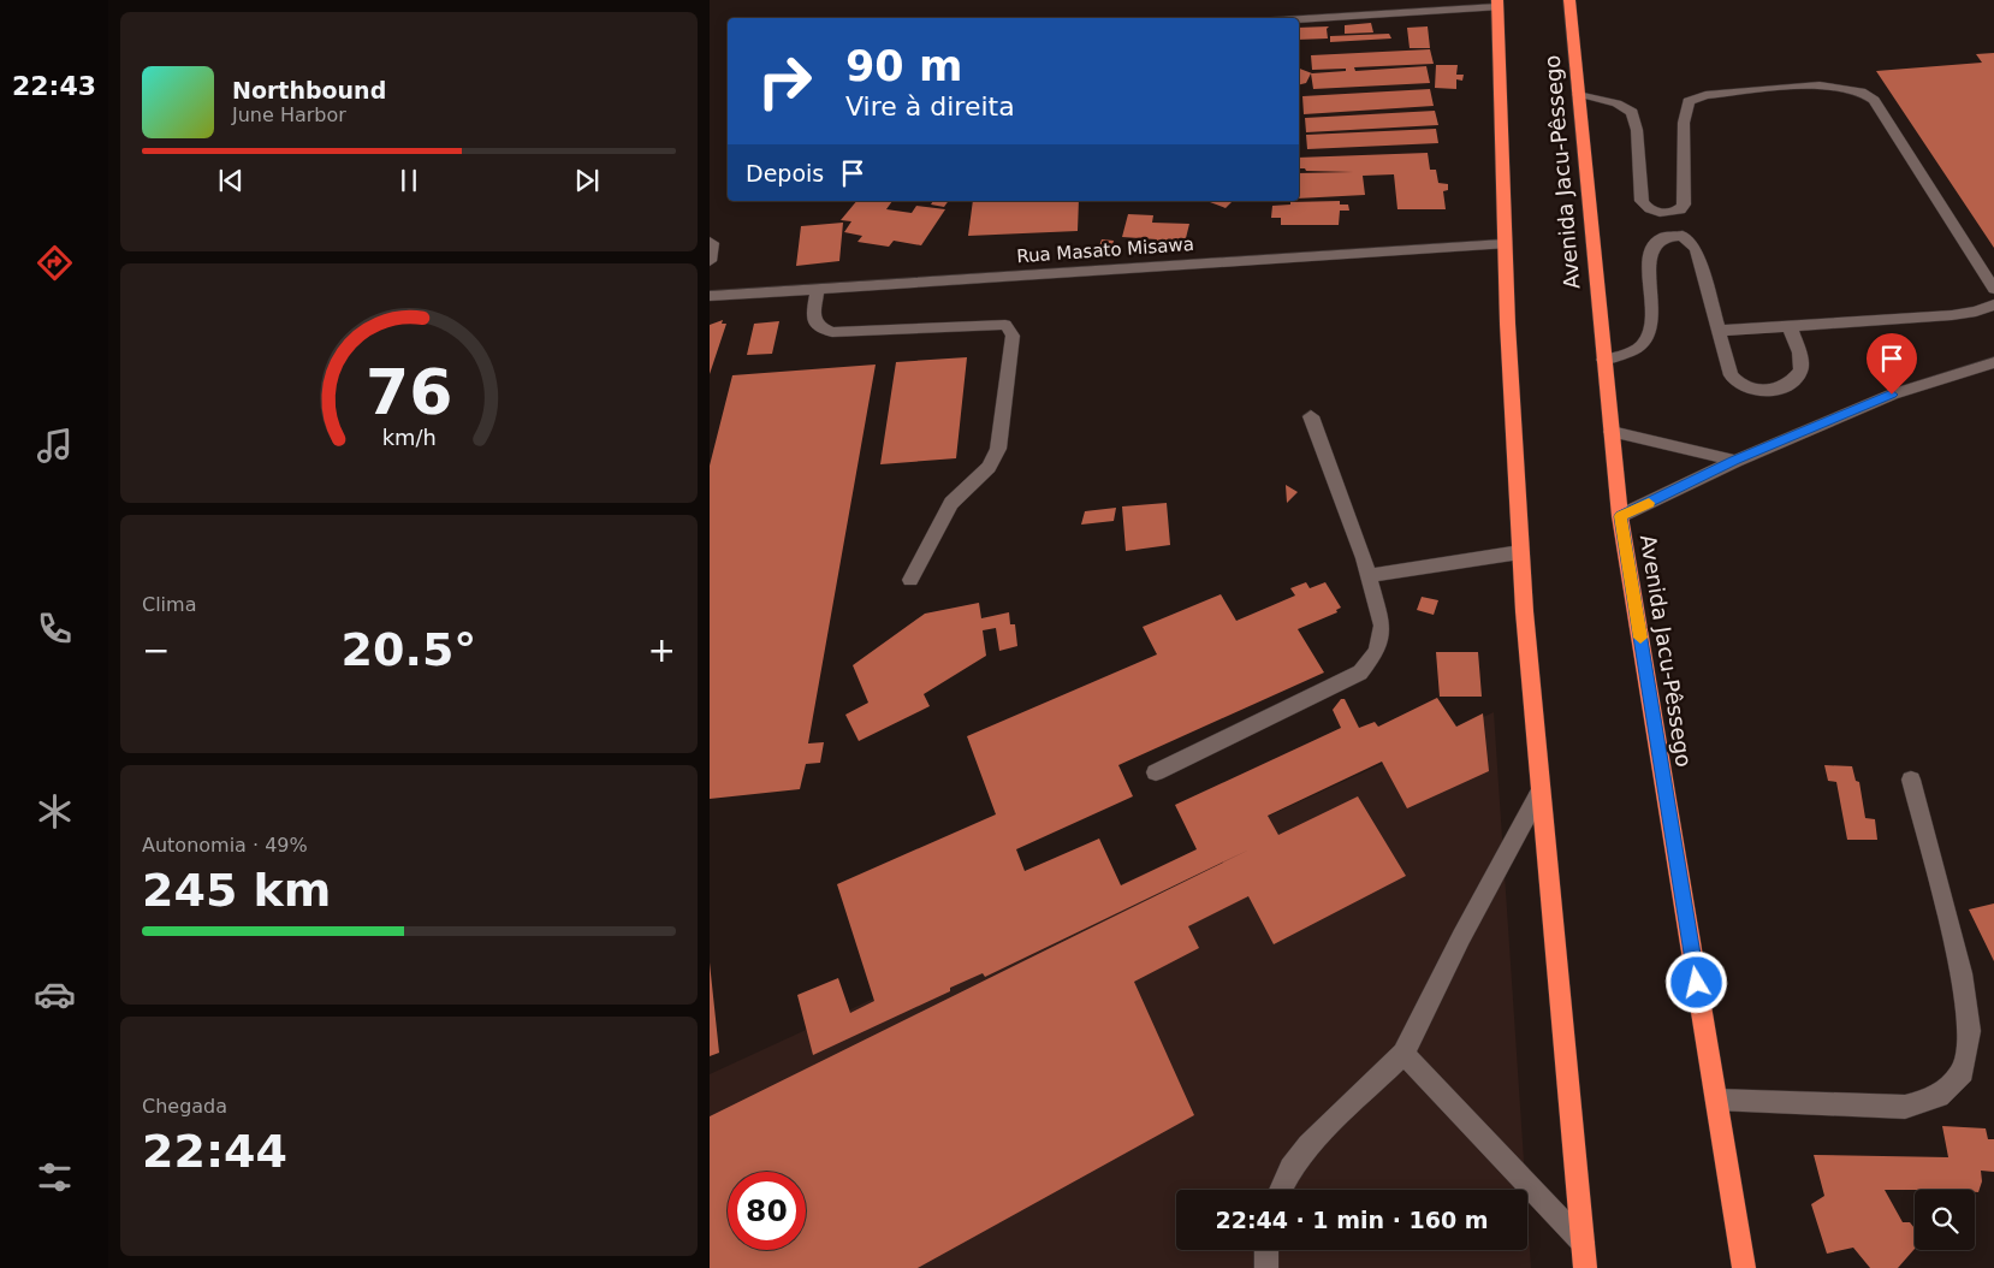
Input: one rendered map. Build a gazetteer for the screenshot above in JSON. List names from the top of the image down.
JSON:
{
  "streets": {
    "highway": ["Avenida Jacu-Pêssego"],
    "street": ["Rua Masato Misawa"]
  },
  "page": {
    "tabs": "22:43",
    "turn": ["90 m", "Vire à direita"],
    "song": ["Northbound", "June Harbor"],
    "then": "Depois",
    "tile": [
      "Clima",
      ["Autonomia · 49%", "245 km"],
      ["Chegada", "22:44"]
    ],
    "heat": ["−", "20.5°", "+"],
    "limit": "80",
    "trip": "22:44 · 1 min · 160 m",
    "gauge": ["76", "km/h"]
  }
}
